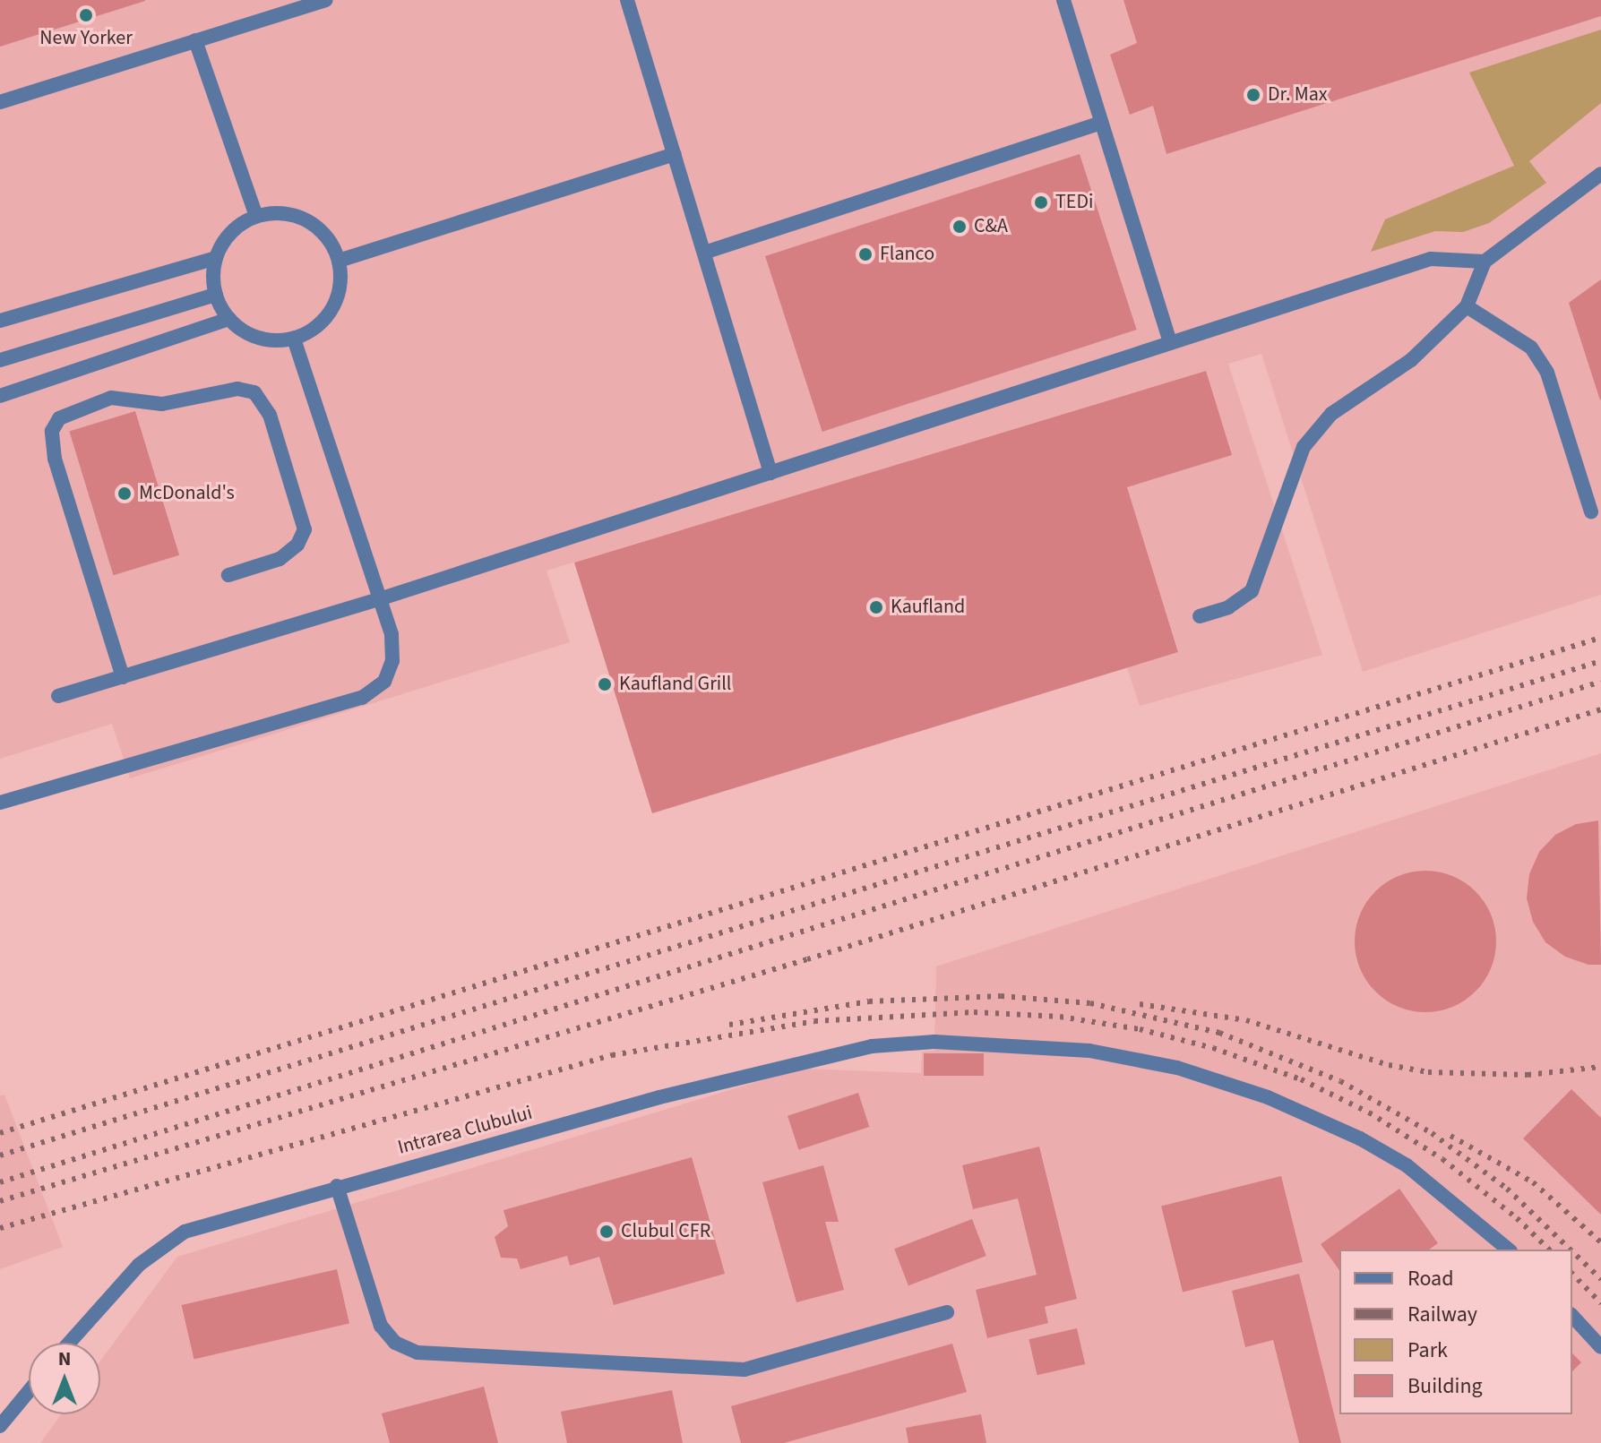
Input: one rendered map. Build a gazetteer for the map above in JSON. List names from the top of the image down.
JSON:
{
  "streets": {
    "street": ["Intrarea Clubului"]
  },
  "places": [
    "New Yorker",
    "Dr. Max",
    "TEDi",
    "C&A",
    "Flanco",
    "McDonald's",
    "Kaufland",
    "Kaufland Grill",
    "Clubul CFR"
  ],
  "legend": [
    "Road",
    "Railway",
    "Park",
    "Building"
  ],
  "north": "top"
}
